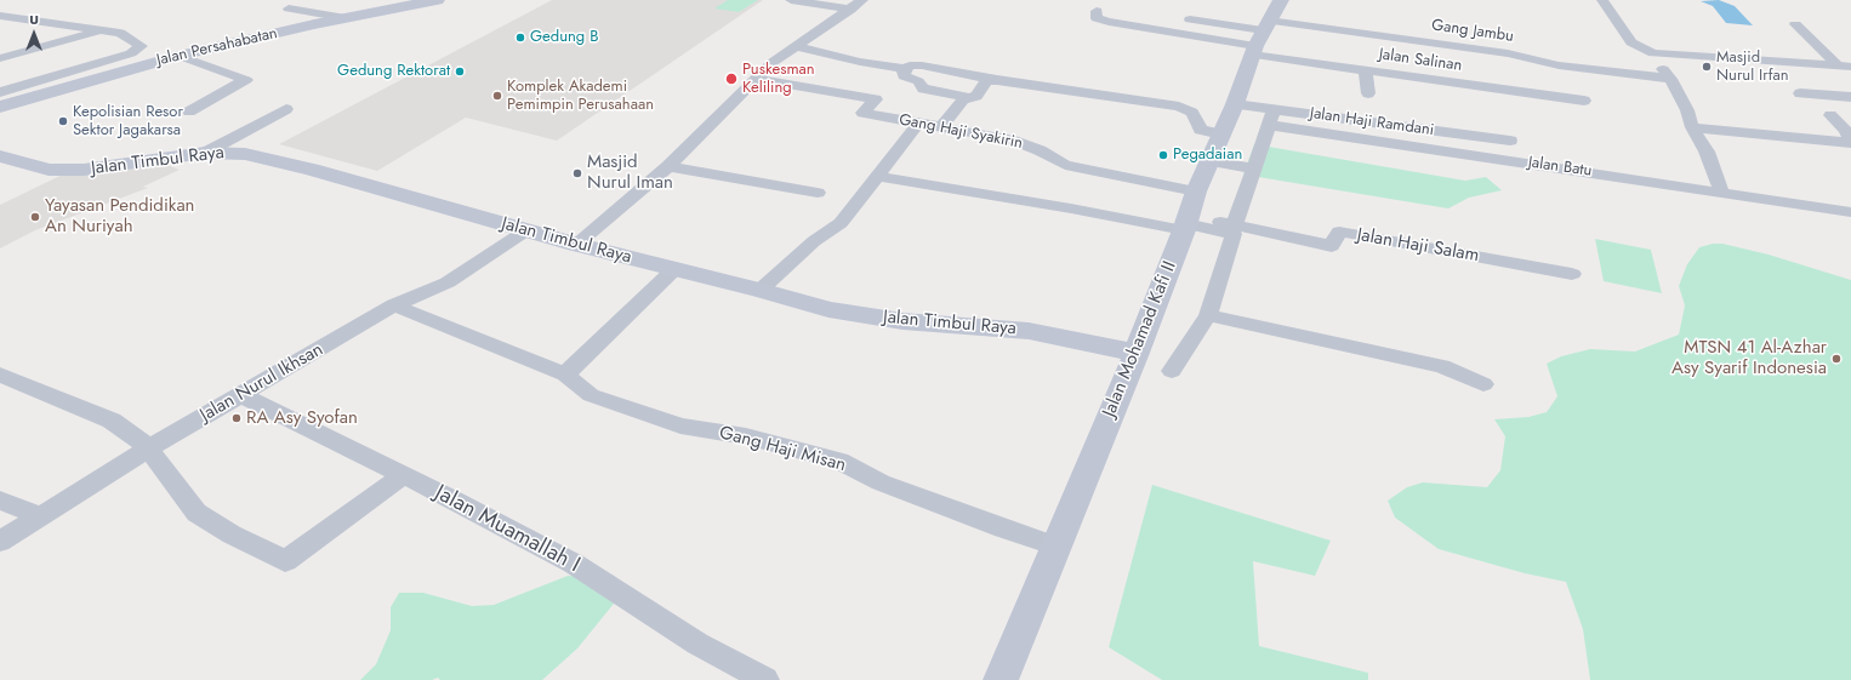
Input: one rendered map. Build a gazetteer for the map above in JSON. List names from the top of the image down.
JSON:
{
  "streets": {
    "street": [
      "Gang Jambu",
      "Jalan Persahabatan",
      "Jalan Salinan",
      "Jalan Haji Ramdani",
      "Gang Haji Syakirin",
      "Jalan Timbul Raya",
      "Jalan Batu",
      "Jalan Haji Salam",
      "Jalan Mohamad Kafi II",
      "Jalan Nurul Ikhsan",
      "Gang Haji Misan",
      "Jalan Muamallah I"
    ]
  },
  "crossings": [
    ["Gang Jambu", "Jalan Salinan"],
    ["Gang Jambu", "Jalan Mohamad Kafi II"],
    ["Jalan Salinan", "Jalan Mohamad Kafi II"],
    ["Jalan Haji Ramdani", "Jalan Batu"],
    ["Jalan Haji Ramdani", "Jalan Mohamad Kafi II"],
    ["Gang Haji Syakirin", "Jalan Haji Salam"],
    ["Gang Haji Syakirin", "Jalan Mohamad Kafi II"],
    ["Jalan Timbul Raya", "Jalan Mohamad Kafi II"],
    ["Jalan Timbul Raya", "Jalan Nurul Ikhsan"],
    ["Jalan Batu", "Jalan Mohamad Kafi II"],
    ["Jalan Haji Salam", "Jalan Mohamad Kafi II"],
    ["Jalan Mohamad Kafi II", "Gang Haji Misan"],
    ["Jalan Nurul Ikhsan", "Gang Haji Misan"],
    ["Jalan Nurul Ikhsan", "Jalan Muamallah I"]
  ],
  "places": [
    "Gedung B",
    "Masjid Nurul Irfan",
    "Gedung Rektorat",
    "Puskesman Keliling",
    "Komplek Akademi Pemimpin Perusahaan",
    "Kepolisian Resor Sektor Jagakarsa",
    "Pegadaian",
    "Masjid Nurul Iman",
    "Yayasan Pendidikan An Nuriyah",
    "MTSN 41 Al-Azhar Asy Syarif Indonesia",
    "RA Asy Syofan"
  ],
  "north": "top"
}
